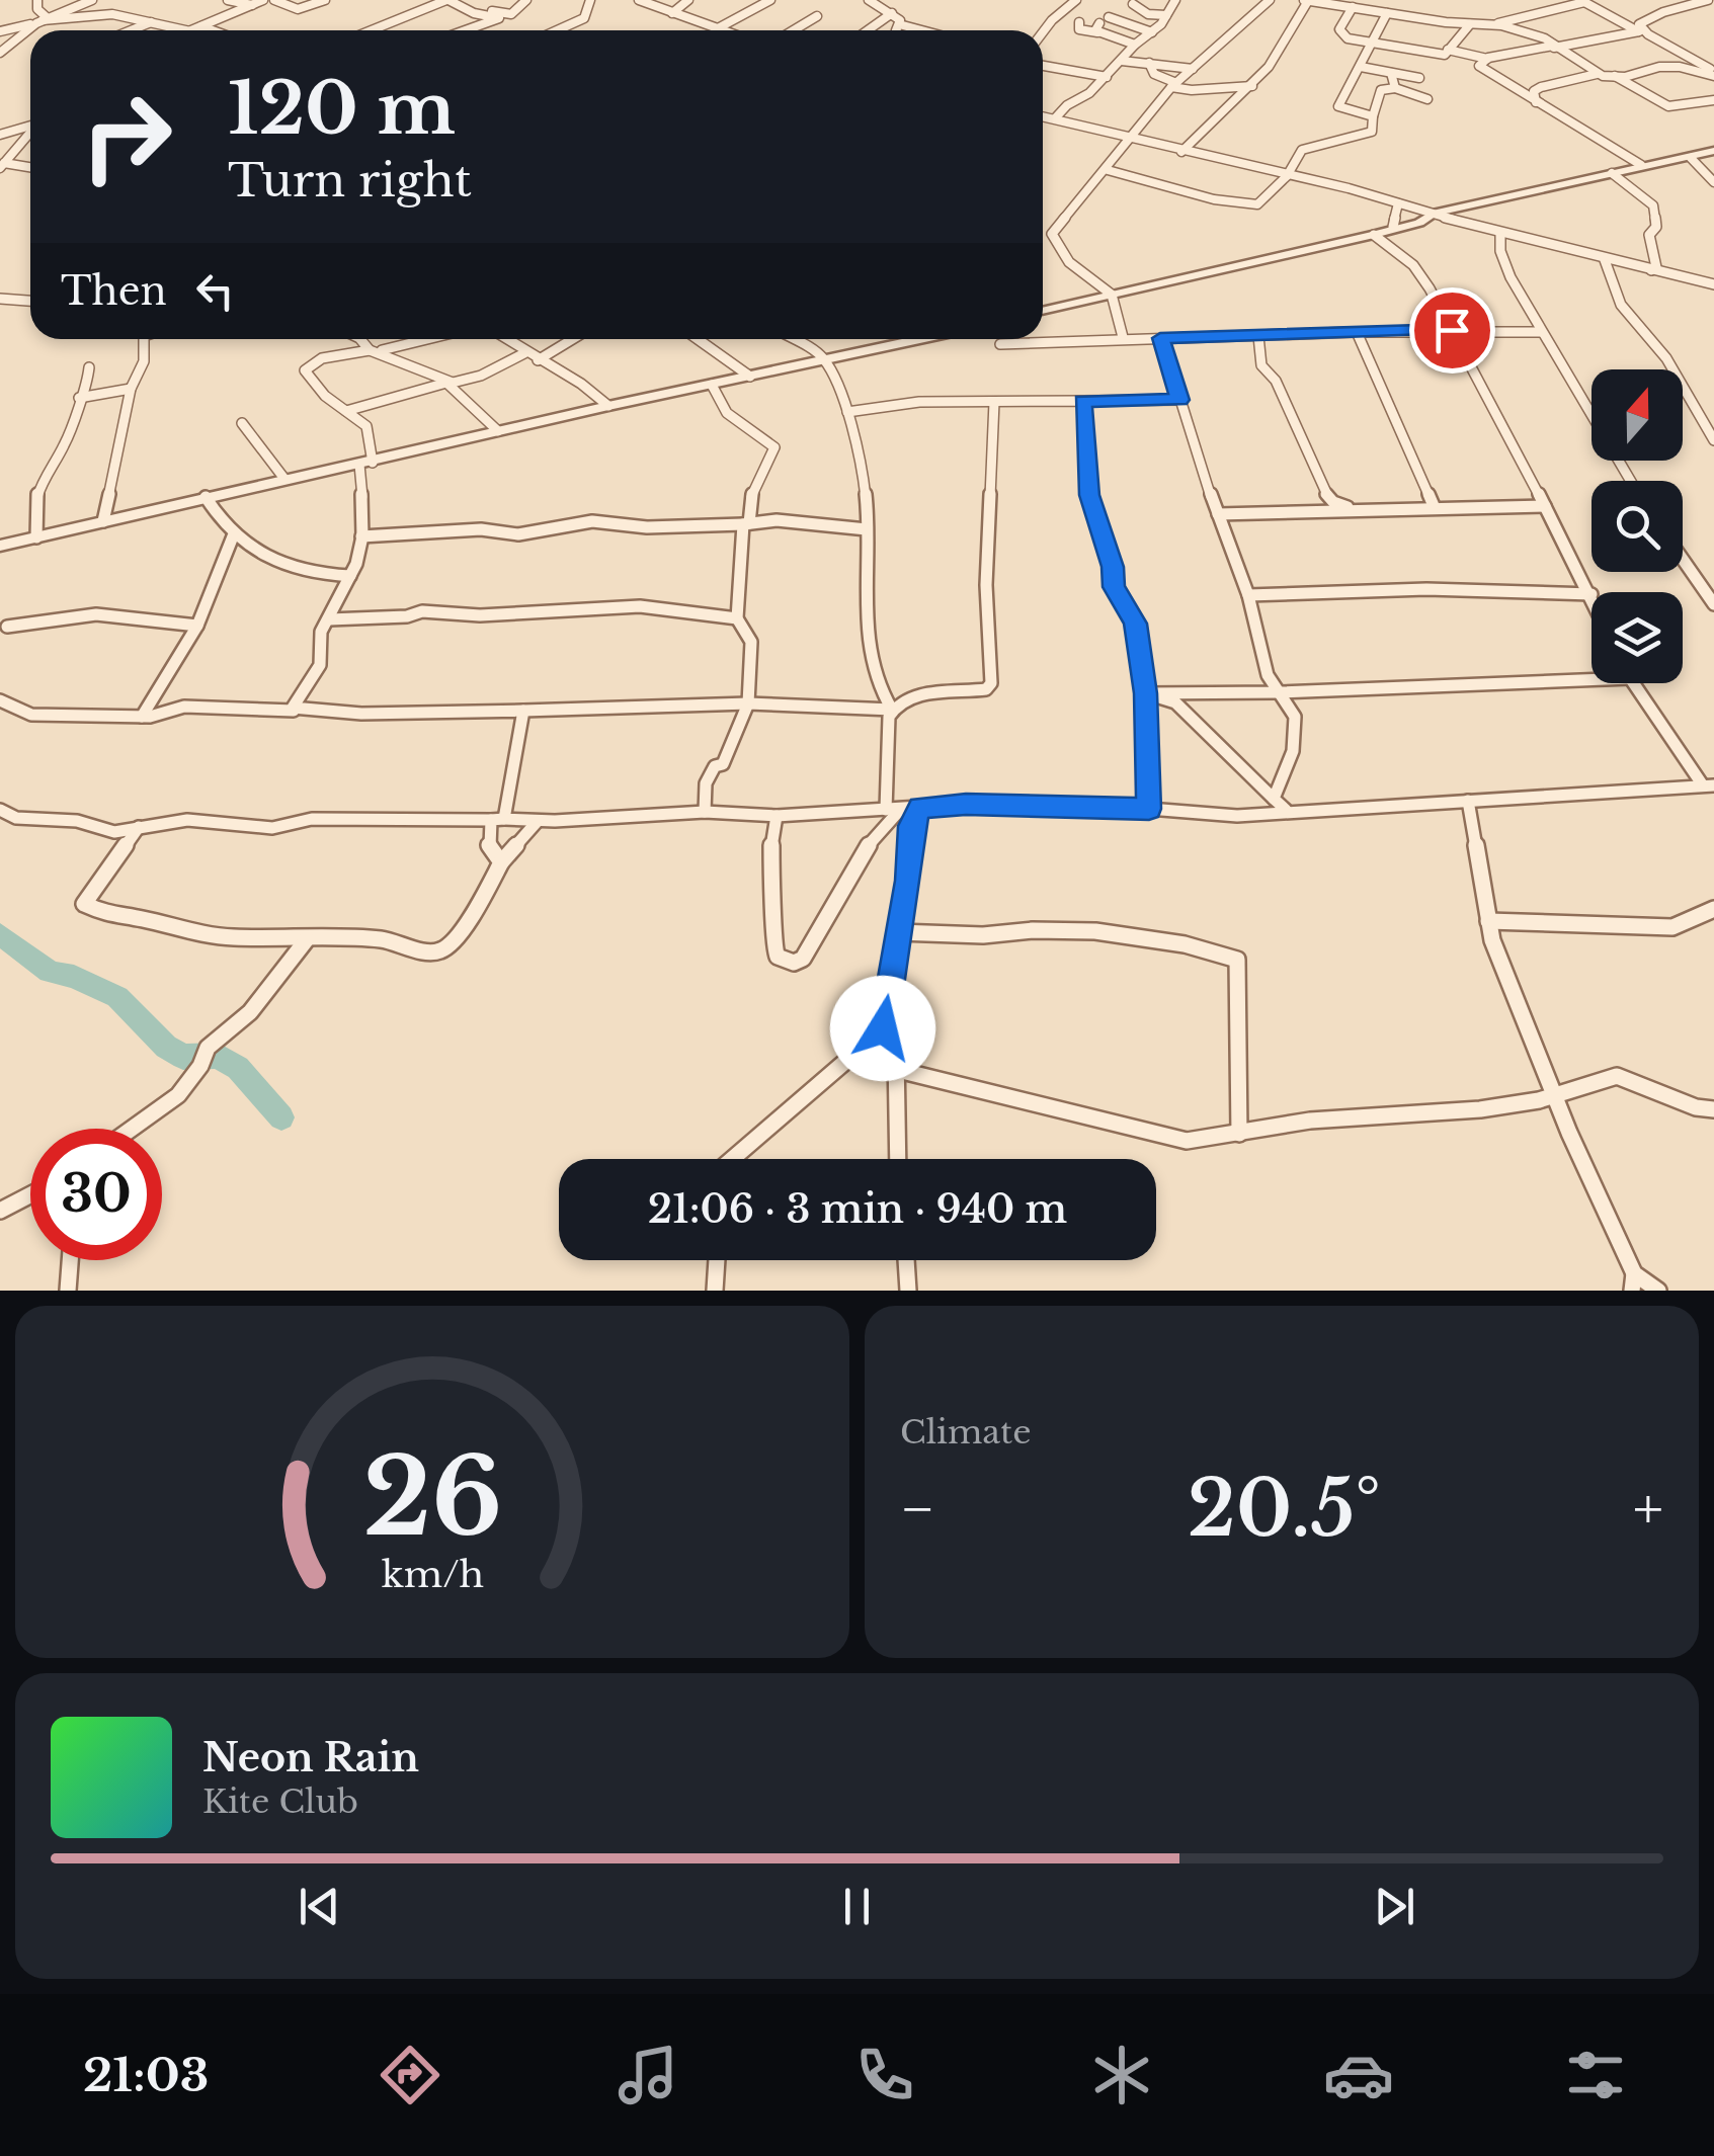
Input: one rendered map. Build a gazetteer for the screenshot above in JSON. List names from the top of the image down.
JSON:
{
  "north": "top",
  "page": {
    "turn": ["120 m", "Turn right"],
    "then": "Then",
    "limit": "30",
    "trip": "21:06 · 3 min · 940 m",
    "tile": "Climate",
    "heat": ["−", "20.5°", "+"],
    "song": ["Neon Rain", "Kite Club"],
    "tabs": "21:03",
    "gauge": ["26", "km/h"]
  }
}
